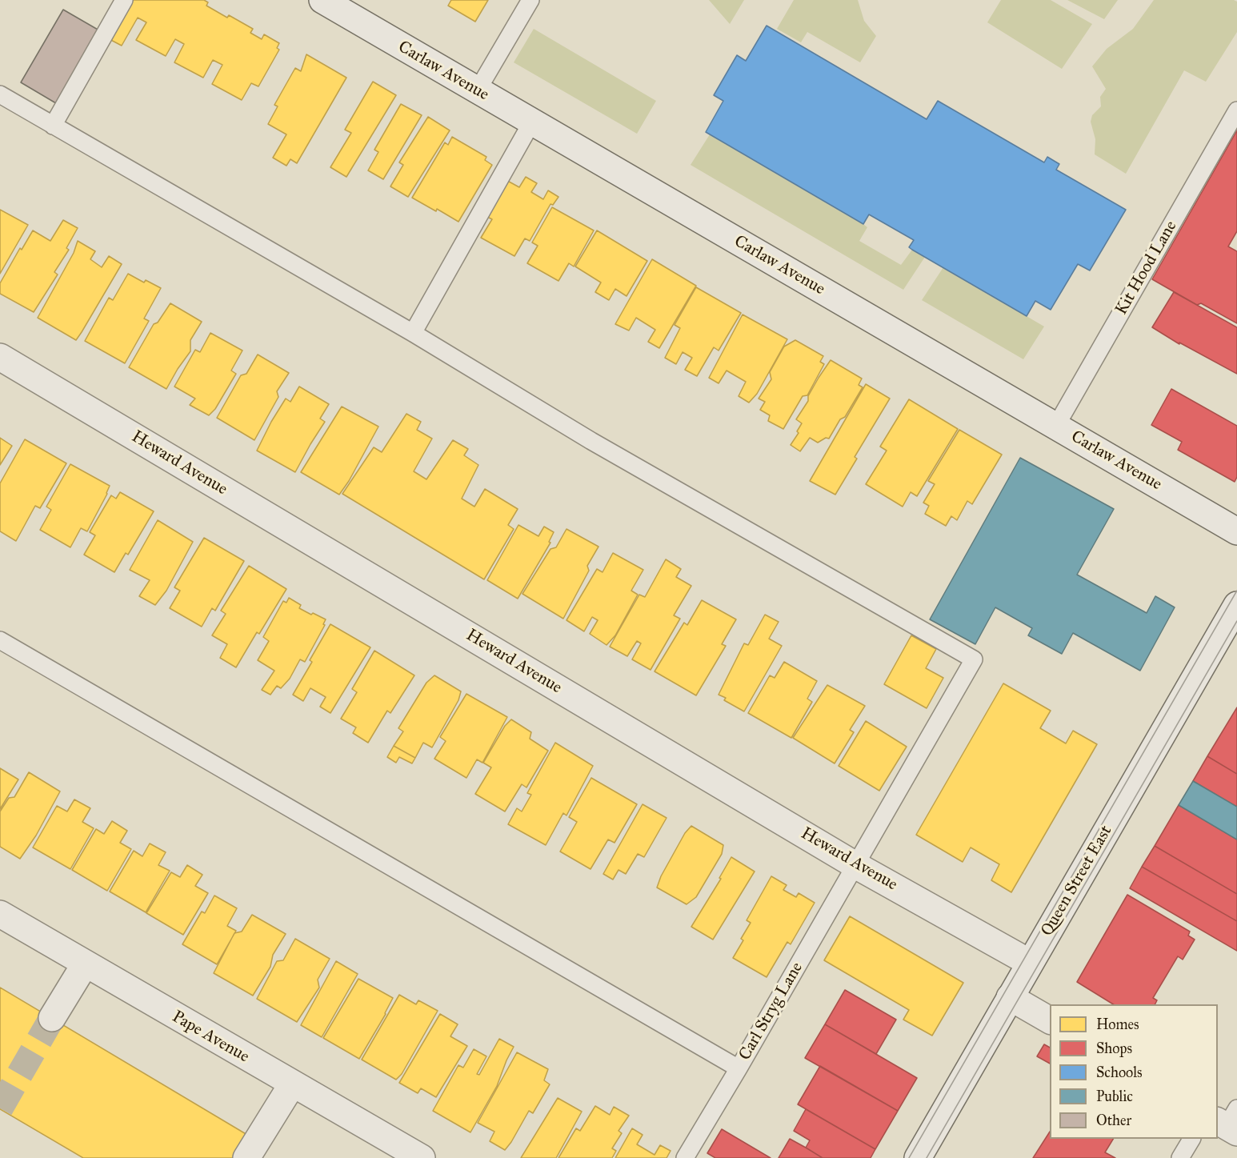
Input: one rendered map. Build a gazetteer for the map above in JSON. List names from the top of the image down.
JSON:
{
  "streets": {
    "street": [
      "Carlaw Avenue",
      "Heward Avenue",
      "Queen Street East",
      "Pape Avenue"
    ],
    "lane": ["Kit Hood Lane", "Carl Stryg Lane"]
  },
  "crossings": [
    ["Carlaw Avenue", "Kit Hood Lane"],
    ["Heward Avenue", "Queen Street East"],
    ["Heward Avenue", "Carl Stryg Lane"]
  ],
  "legend": [
    "Homes",
    "Shops",
    "Schools",
    "Public",
    "Other"
  ]
}
